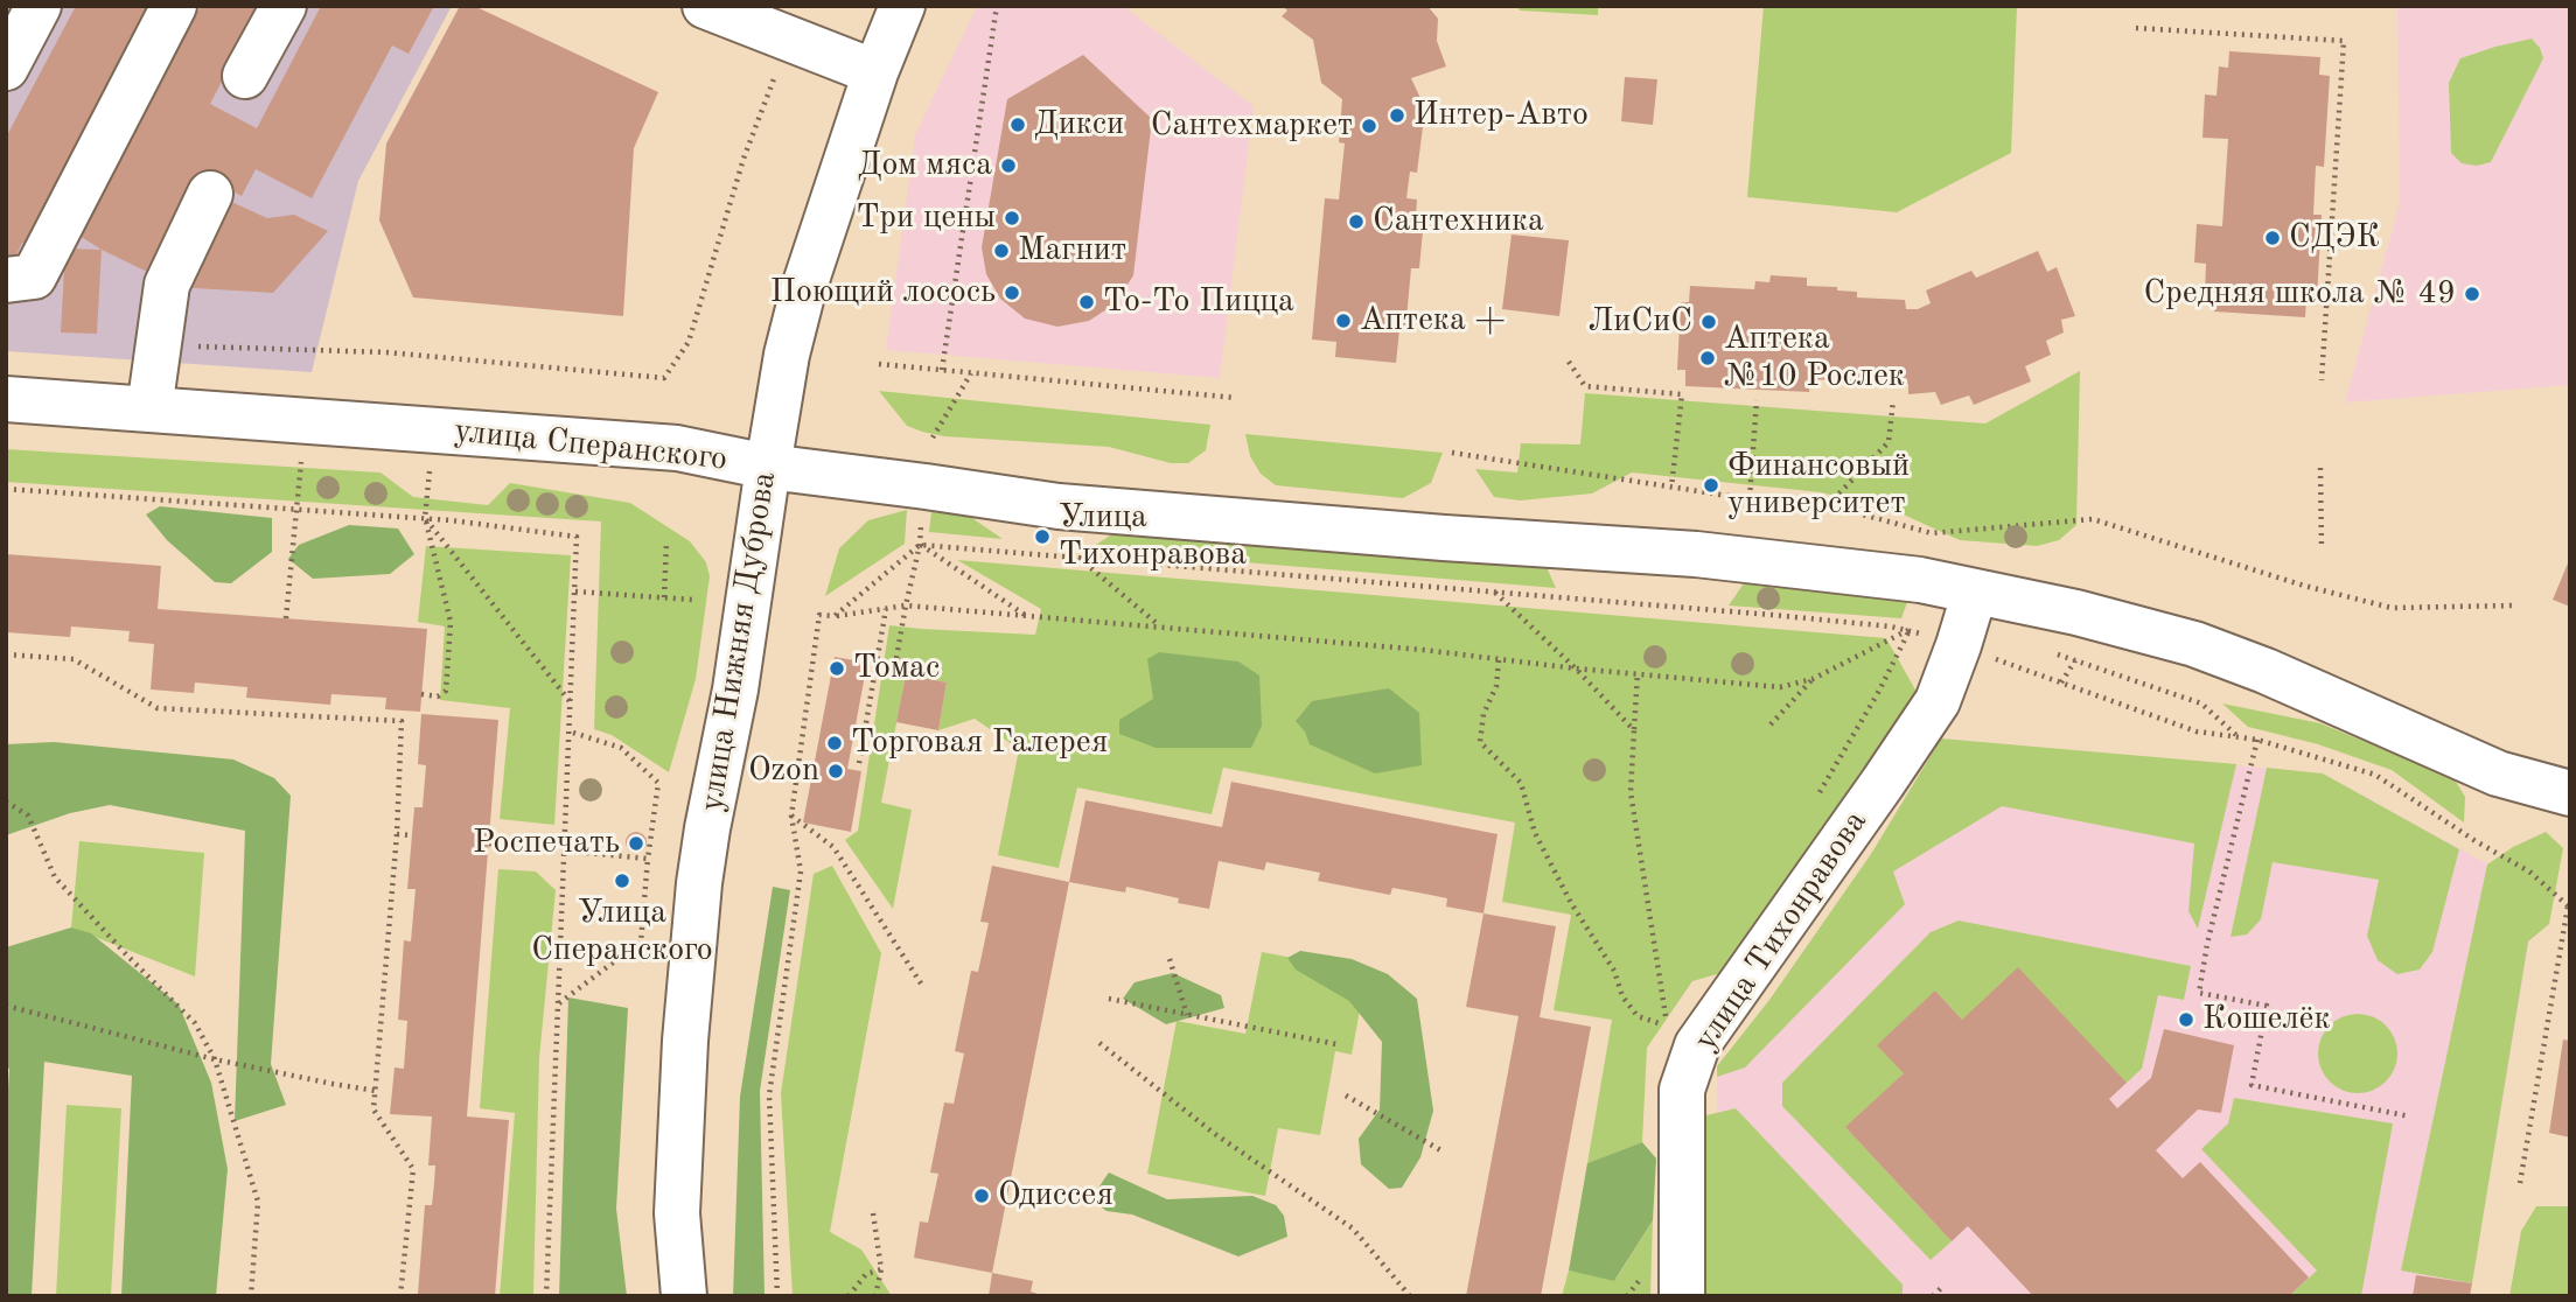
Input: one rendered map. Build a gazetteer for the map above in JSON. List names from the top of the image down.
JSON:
{
  "streets": {
    "street": ["улица Сперанского", "улица Нижняя Дуброва", "улица Тихонравова"]
  },
  "crossings": [
    ["улица Сперанского", "улица Нижняя Дуброва"],
    ["улица Сперанского", "улица Тихонравова"]
  ],
  "places": [
    "Интер-Авто",
    "Дикси",
    "Сантехмаркет",
    "Дом мяса",
    "Три цены",
    "Сантехника",
    "СДЭК",
    "Магнит",
    "Поющий лосось",
    "Средняя школа № 49",
    "То-То Пицца",
    "Аптека +",
    "ЛиСиС",
    "Аптека №10 Рослек",
    "Финансовый университет",
    "Улица Тихонравова",
    "Томас",
    "Торговая Галерея",
    "Ozon",
    "Роспечать",
    "Улица Сперанского",
    "Кошелёк",
    "Одиссея"
  ]
}
